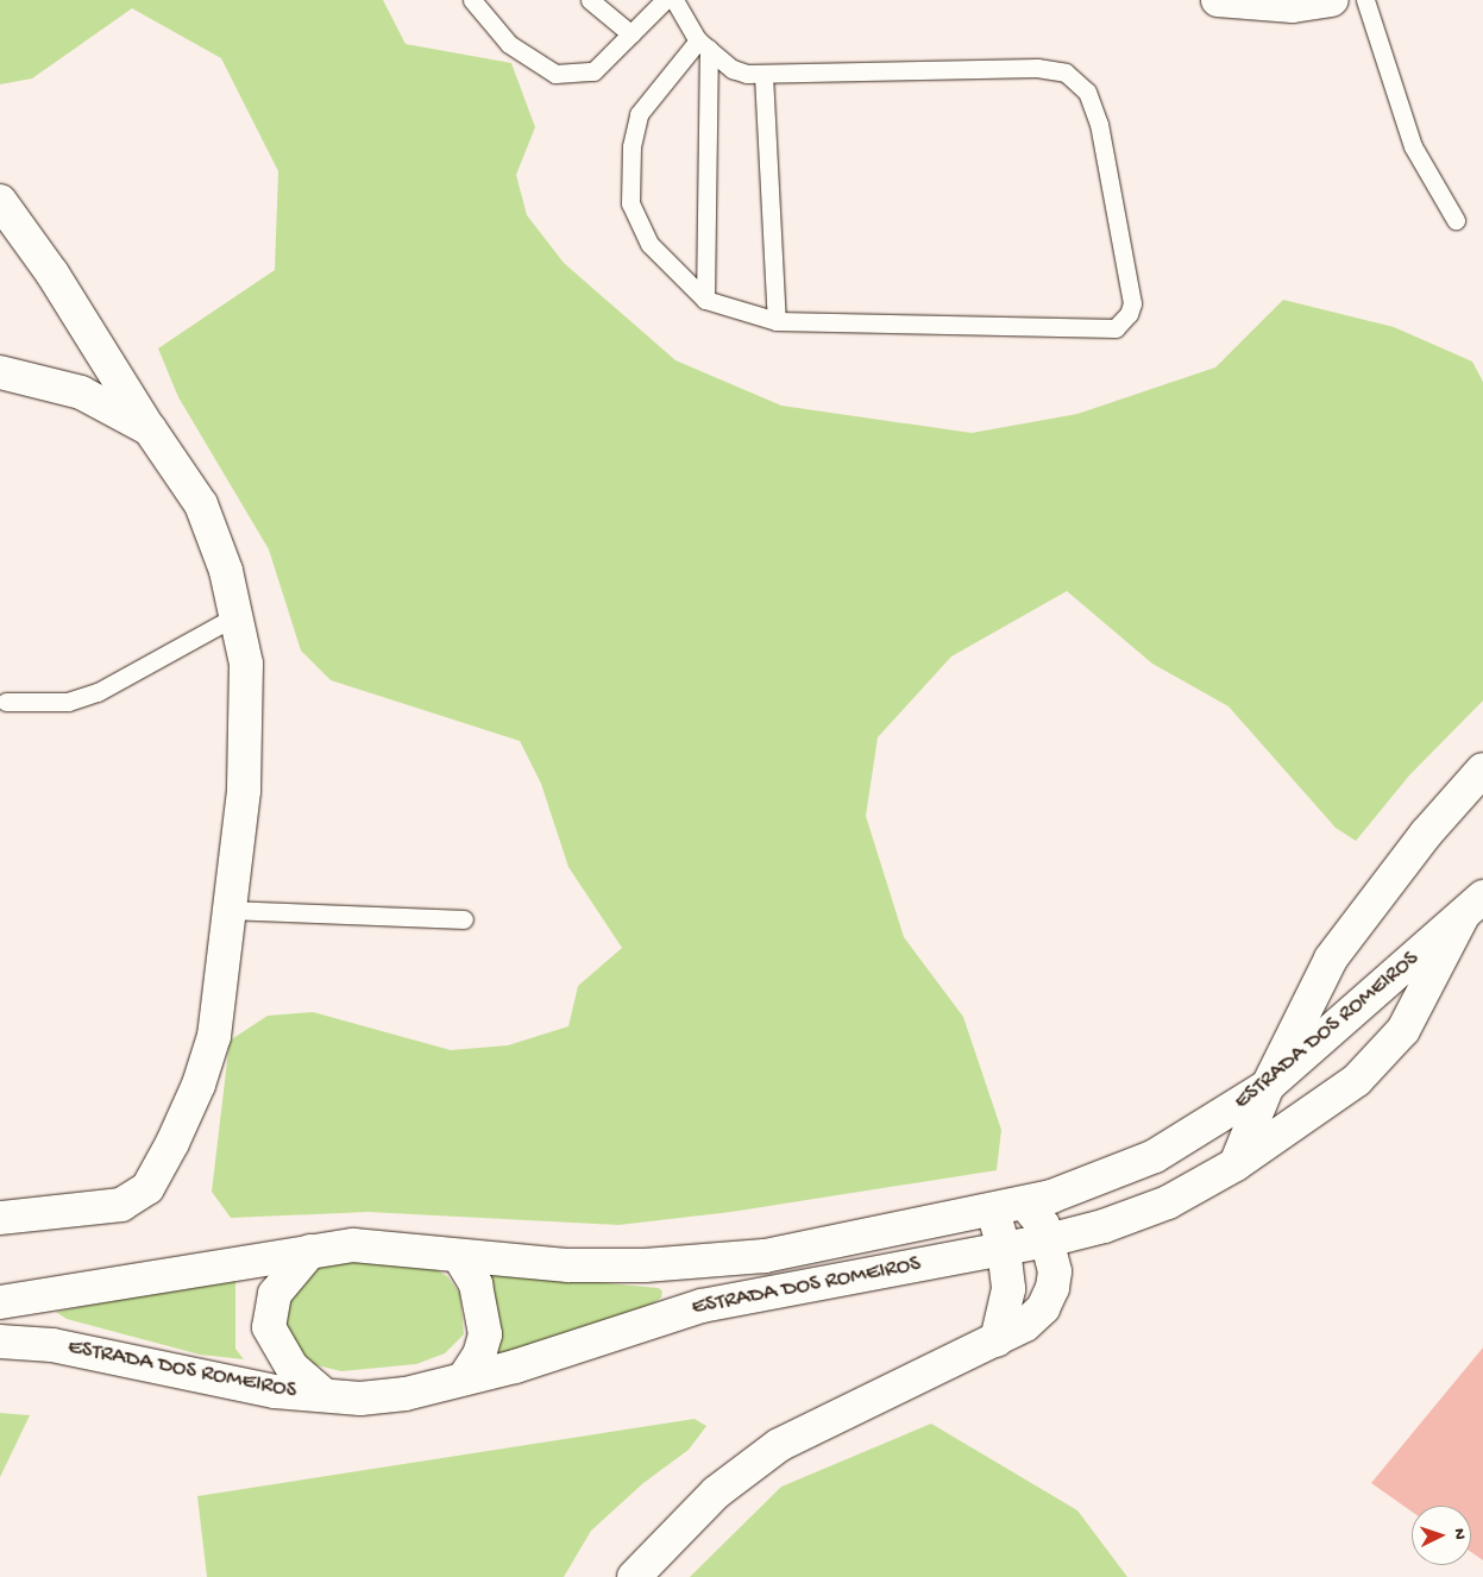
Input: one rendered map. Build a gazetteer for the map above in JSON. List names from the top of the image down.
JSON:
{
  "streets": {
    "main road": ["ESTRADA DOS ROMEIROS"]
  },
  "north": "right"
}
